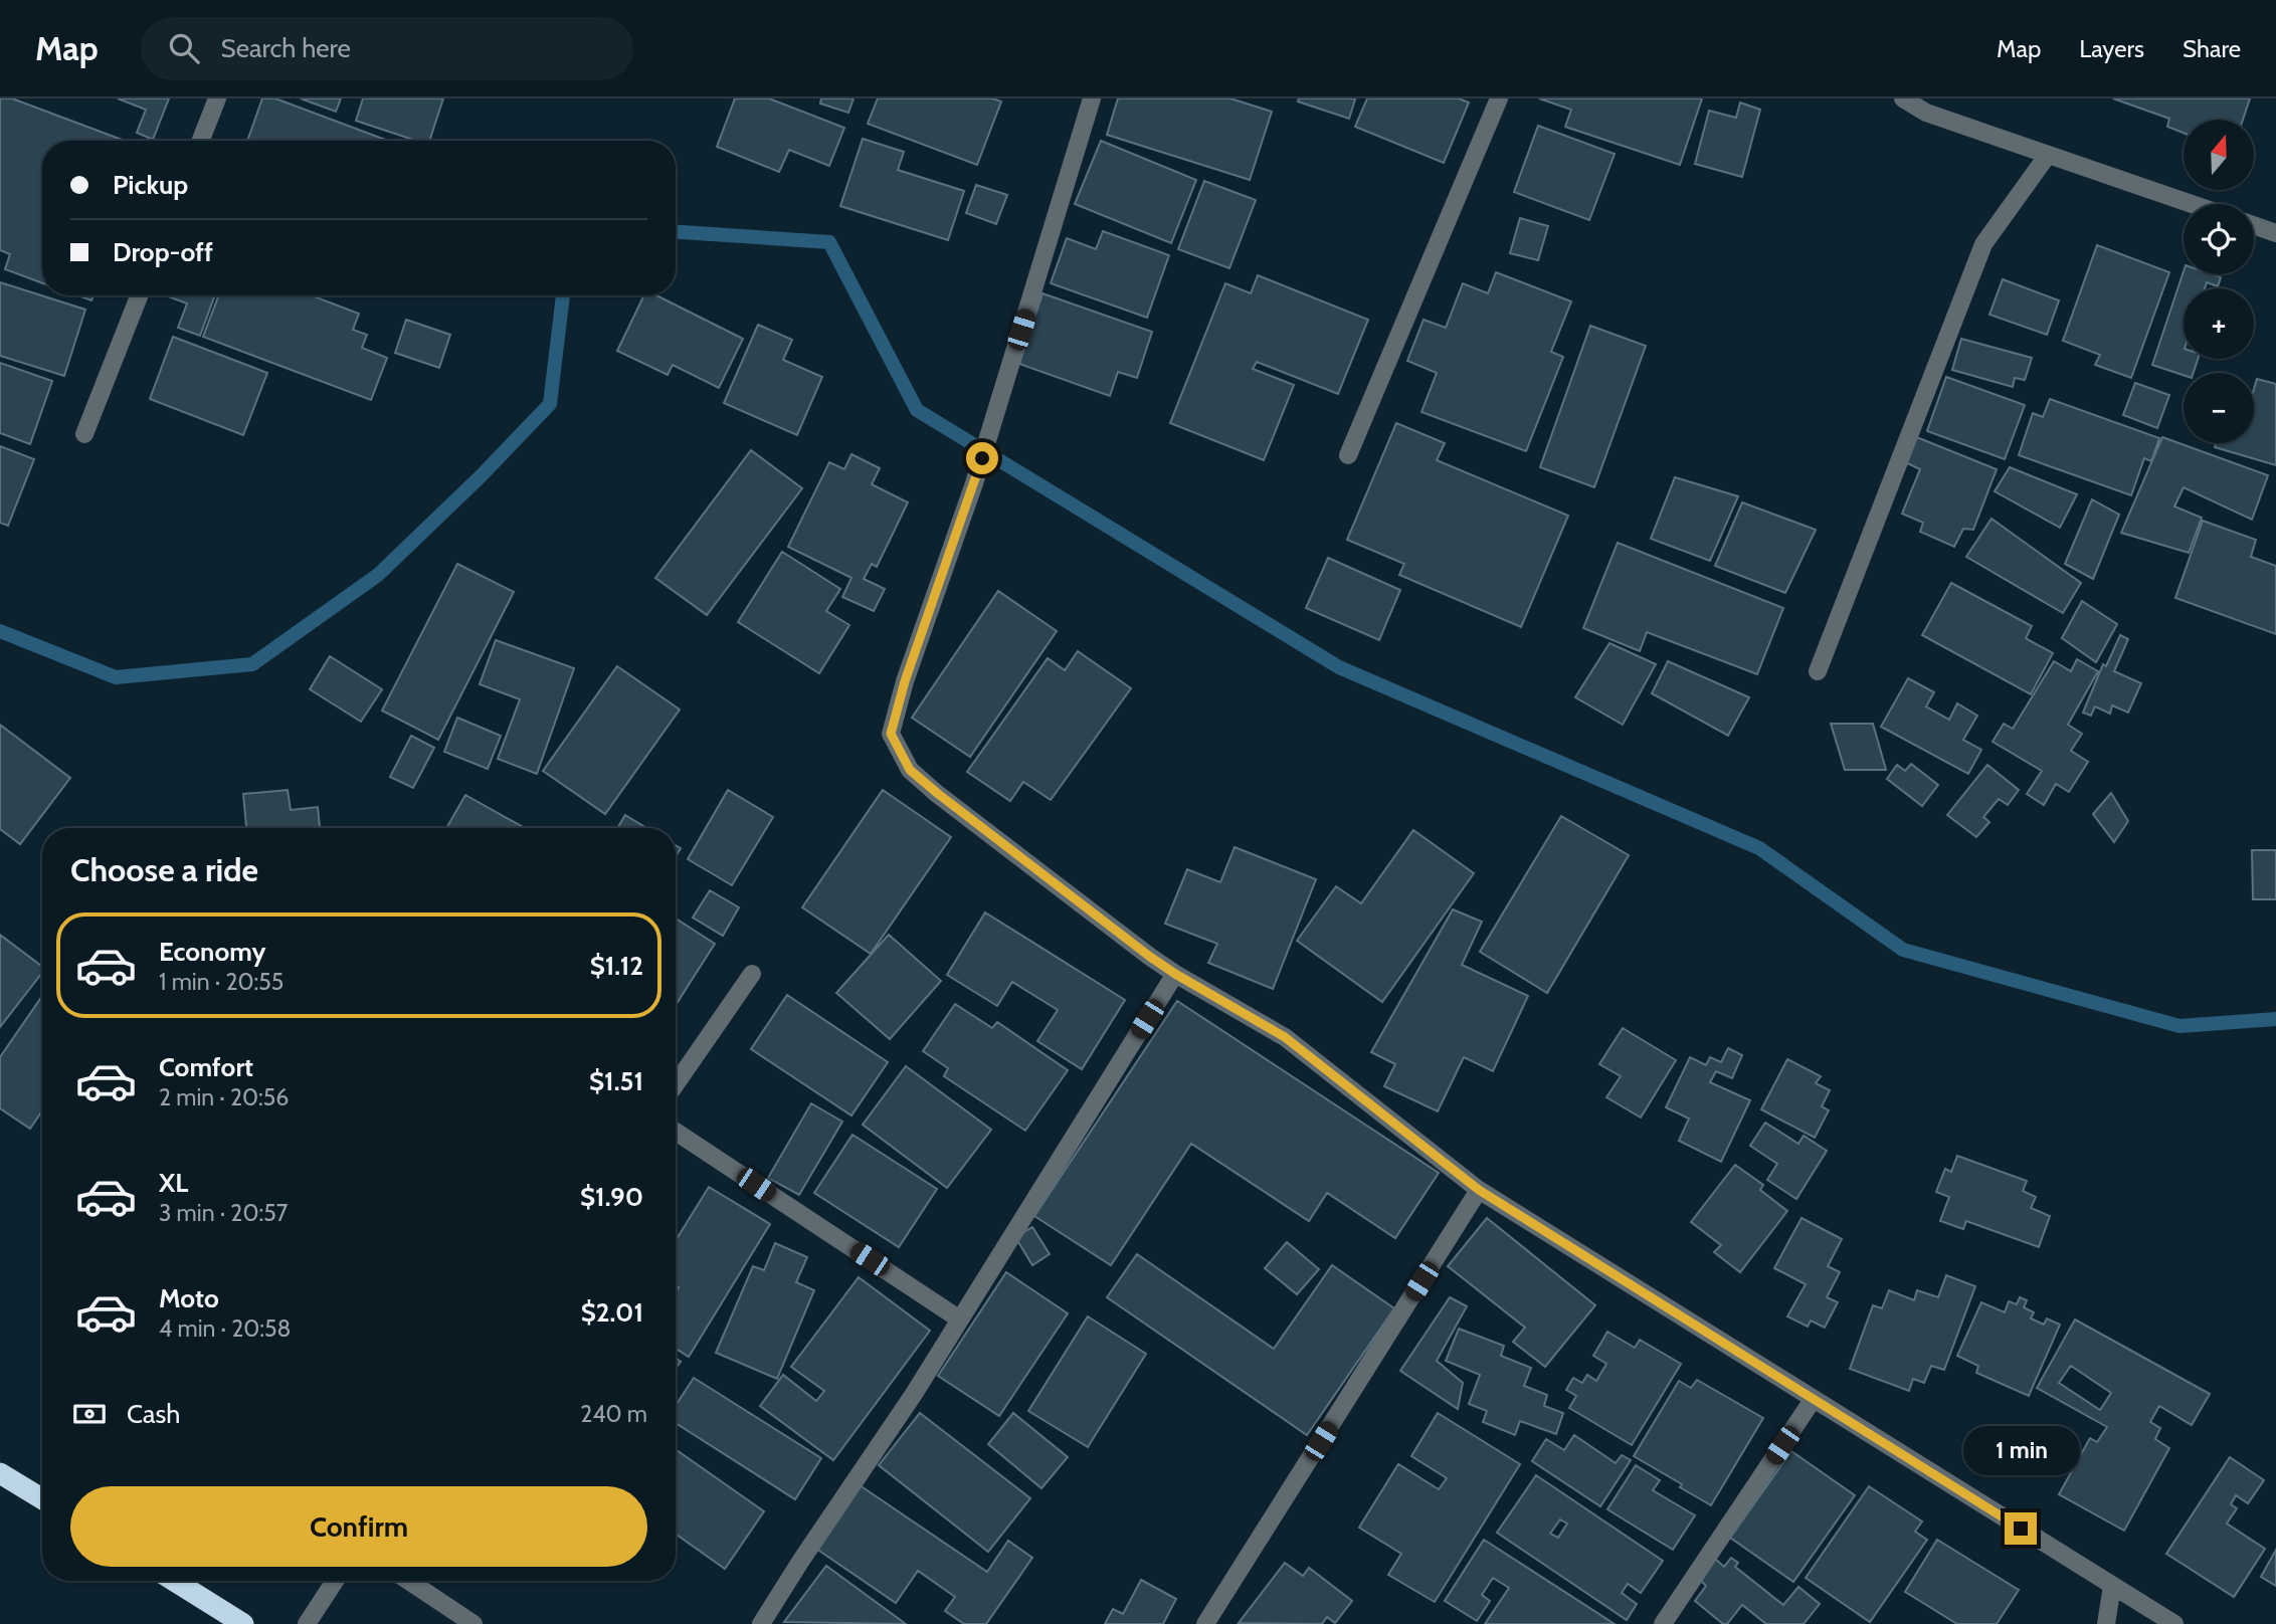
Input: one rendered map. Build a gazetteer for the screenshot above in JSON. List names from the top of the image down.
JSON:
{
  "north": "top",
  "page": {
    "header": "Map",
    "search": "Search here",
    "nav": ["Map", "Layers", "Share"],
    "map_buttons": ["+", "−"],
    "banner": ["Pickup", "Drop-off"],
    "heading": "Choose a ride",
    "list": [
      {
        "name": "Economy",
        "note": "1 min · 20:55",
        "value": "$1.12"
      },
      {
        "name": "Comfort",
        "note": "2 min · 20:56",
        "value": "$1.51"
      },
      {
        "name": "XL",
        "note": "3 min · 20:57",
        "value": "$1.90"
      },
      {
        "name": "Moto",
        "note": "4 min · 20:58",
        "value": "$2.01"
      }
    ],
    "pay": ["Cash", "240 m"],
    "bubble": "1 min",
    "buttons": "Confirm"
  }
}
